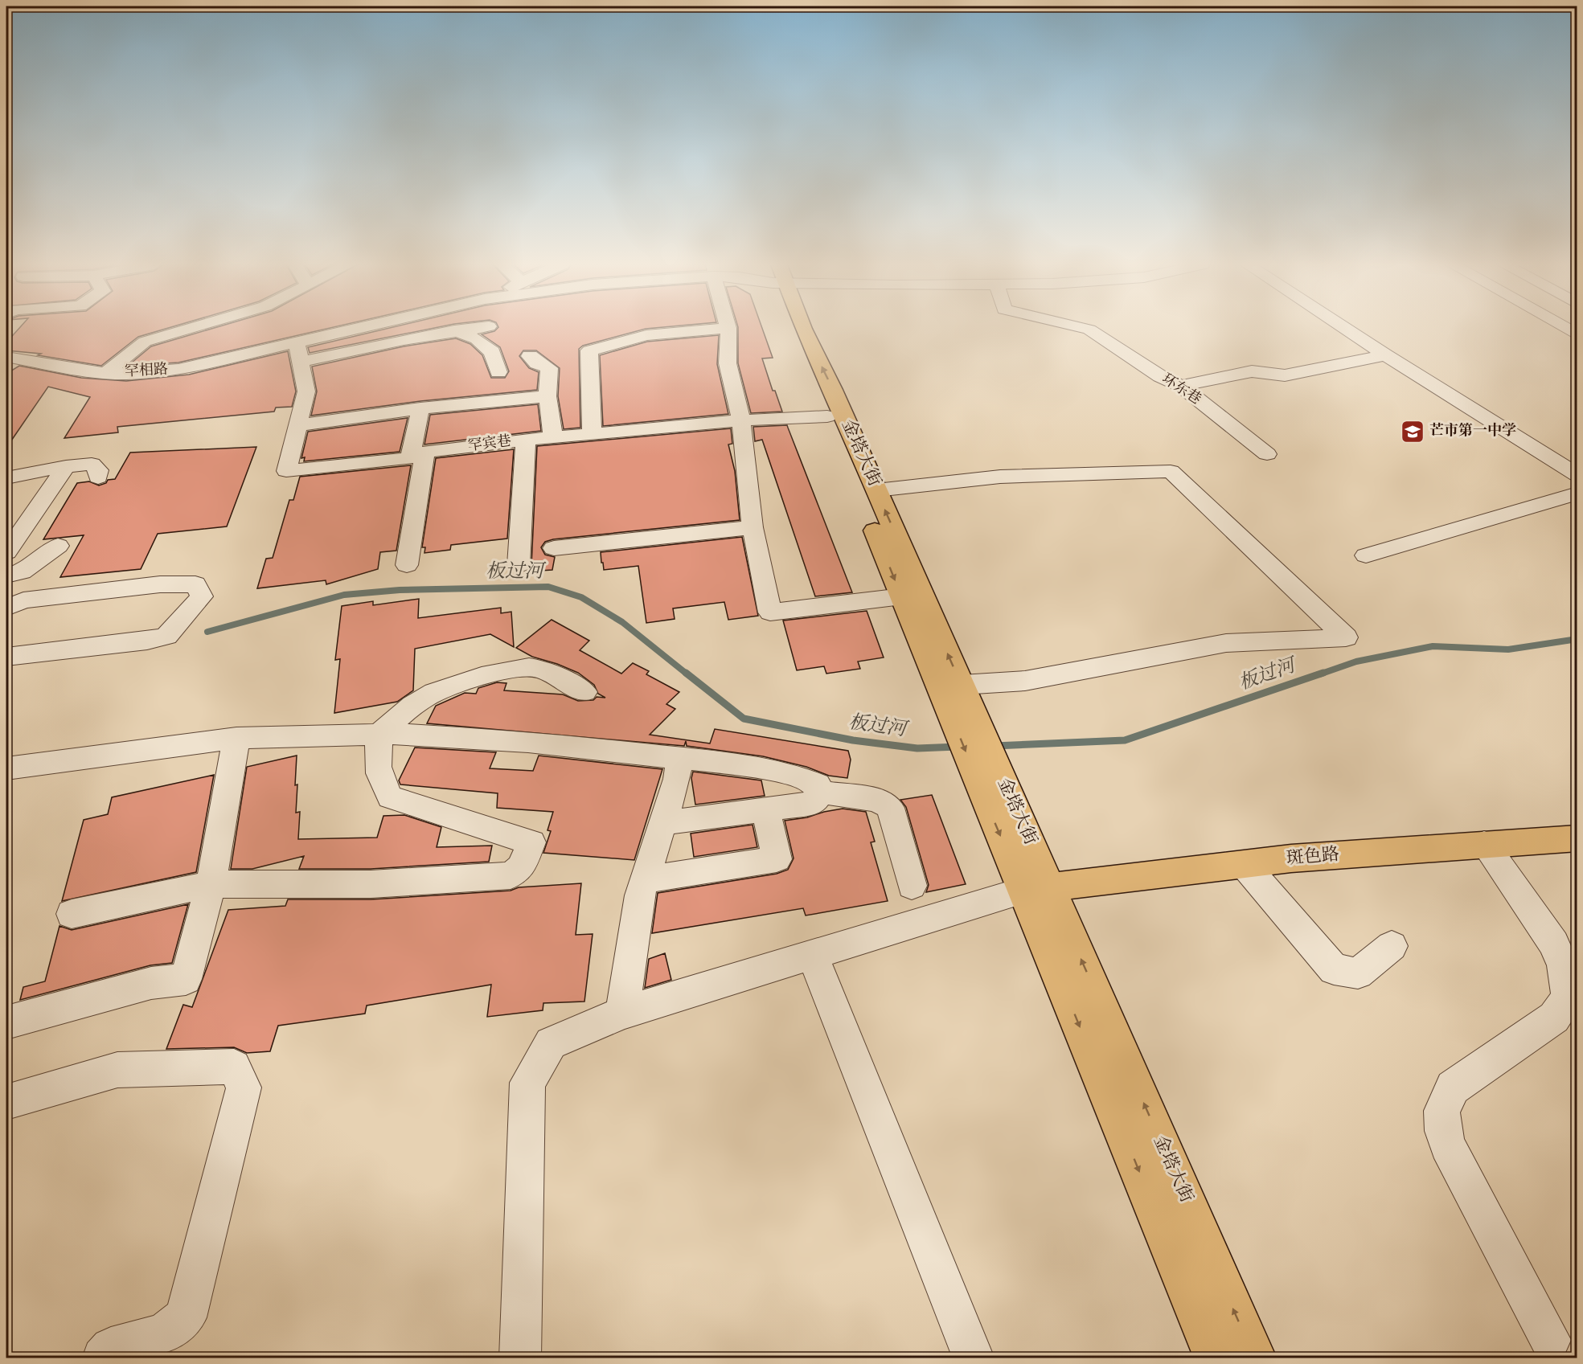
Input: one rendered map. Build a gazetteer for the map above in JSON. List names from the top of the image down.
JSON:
{
  "streets": {
    "main road": ["金塔大街", "斑色路"],
    "street": ["罕相路", "环东巷", "罕宾巷"]
  },
  "crossings": [
    ["罕相路", "罕宾巷"],
    ["罕宾巷", "金塔大街"],
    ["金塔大街", "斑色路"]
  ],
  "water": ["板过河"],
  "places": {
    "school or university": ["芒市第一中学"]
  }
}
